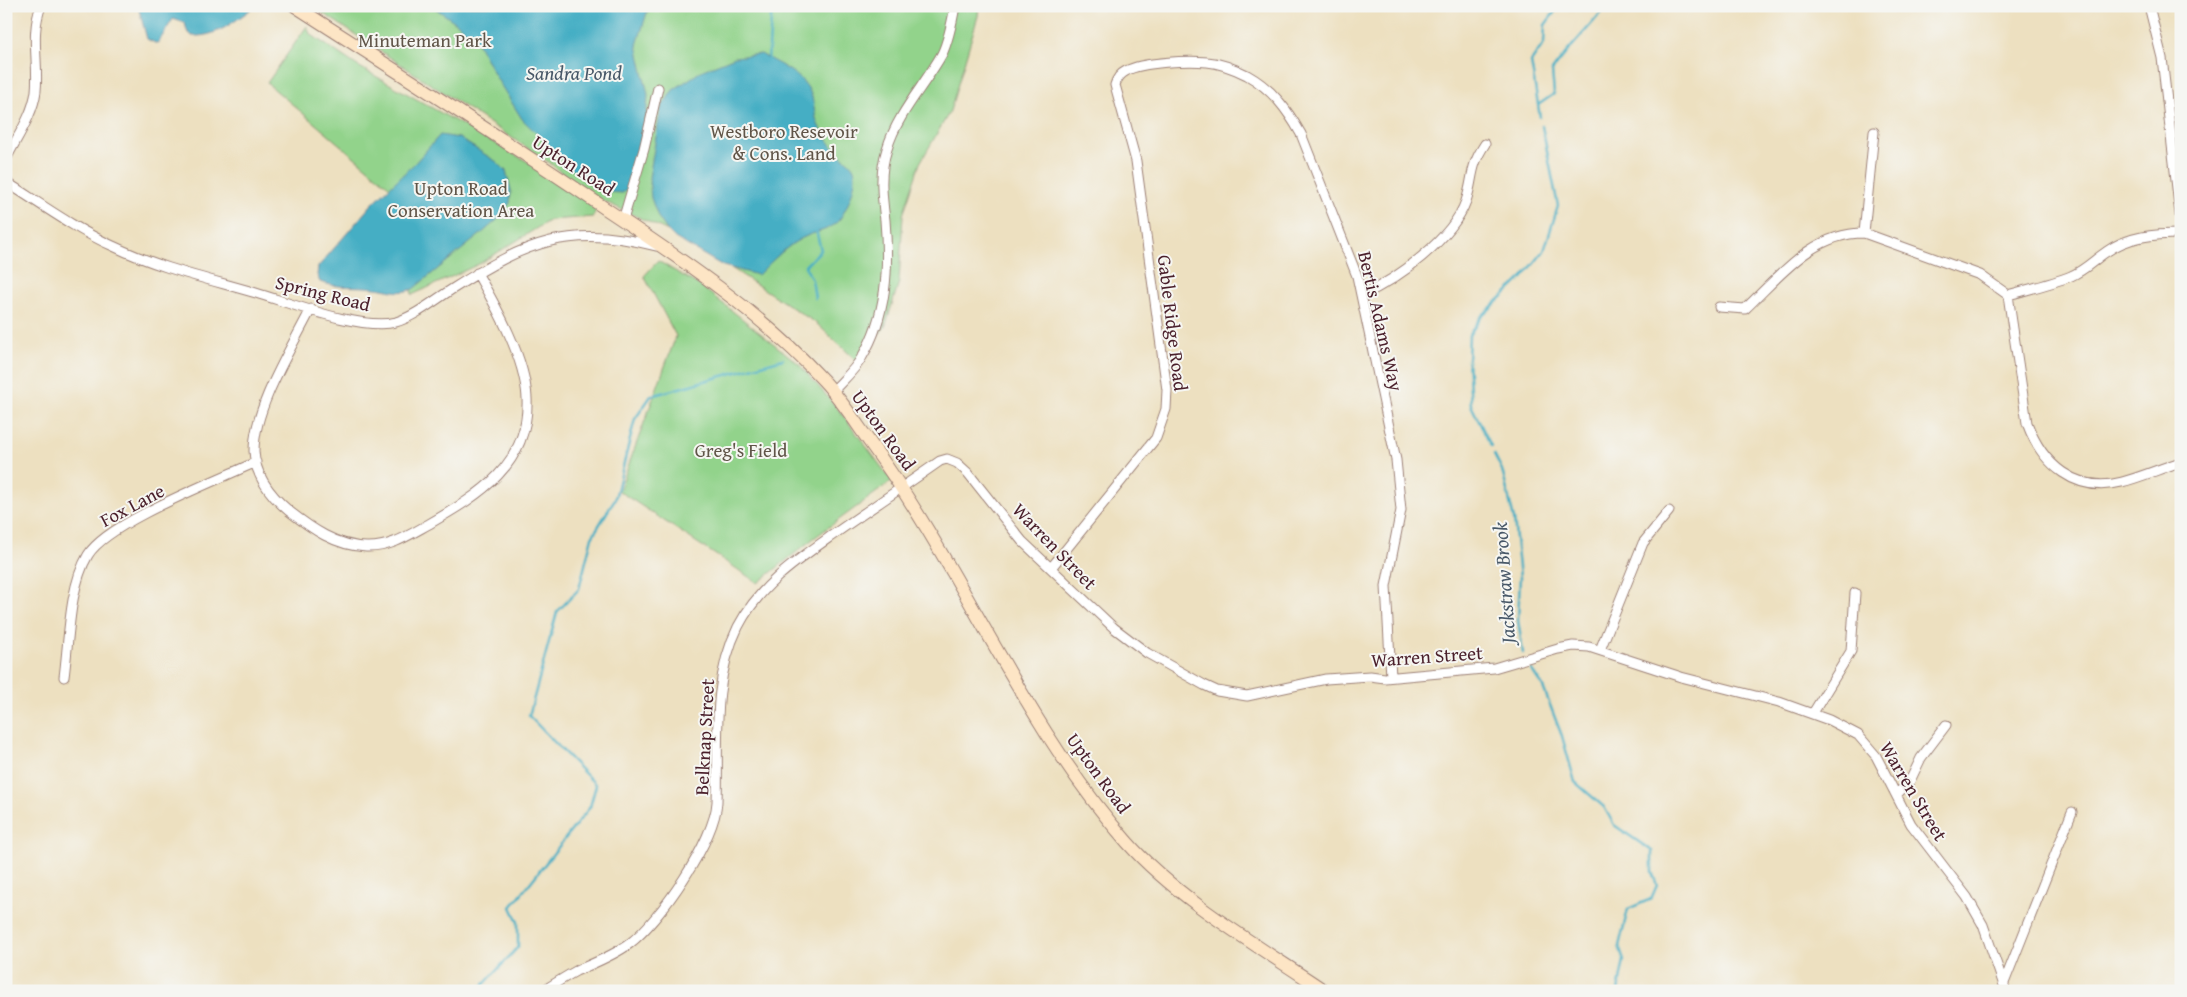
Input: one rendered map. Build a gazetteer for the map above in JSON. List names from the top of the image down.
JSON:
{
  "streets": {
    "main road": ["Upton Road"],
    "street": [
      "Spring Road",
      "Bertis Adams Way",
      "Gable Ridge Road",
      "Fox Lane",
      "Warren Street",
      "Belknap Street"
    ]
  },
  "crossings": [
    ["Upton Road", "Spring Road"],
    ["Upton Road", "Warren Street"],
    ["Upton Road", "Belknap Street"],
    ["Bertis Adams Way", "Gable Ridge Road"],
    ["Bertis Adams Way", "Warren Street"],
    ["Gable Ridge Road", "Warren Street"],
    ["Warren Street", "Belknap Street"]
  ],
  "water": ["Sandra Pond", "Jackstraw Brook"],
  "parks": [
    "Minuteman Park",
    "Westboro Resevoir & Cons. Land",
    "Upton Road Conservation Area",
    "Greg's Field"
  ]
}
